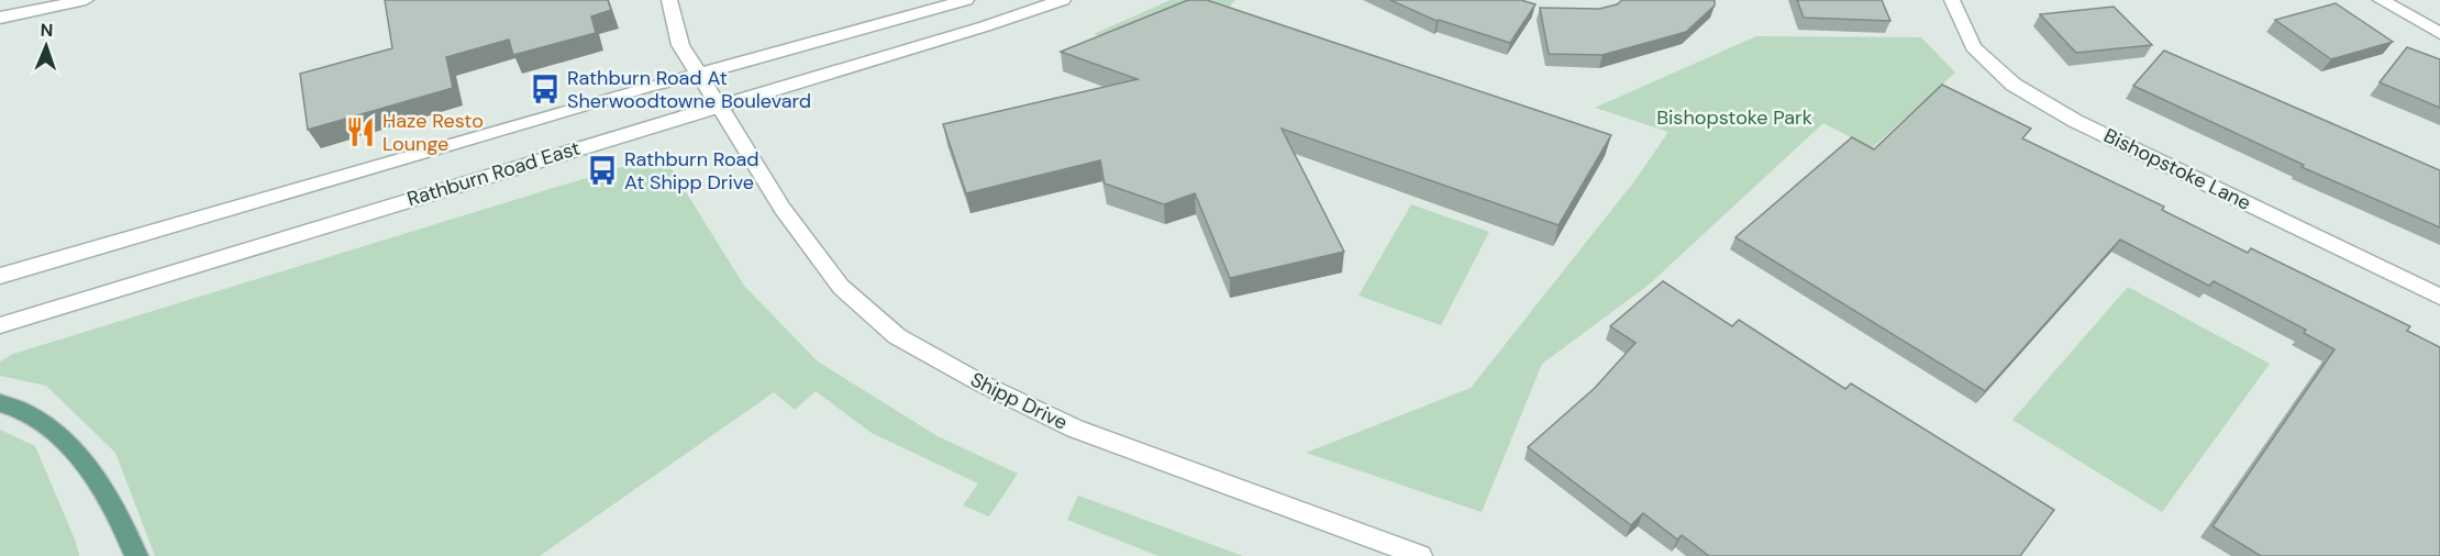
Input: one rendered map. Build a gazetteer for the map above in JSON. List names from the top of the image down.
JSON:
{
  "streets": {
    "street": ["Bishopstoke Lane", "Rathburn Road East", "Shipp Drive"]
  },
  "crossings": [
    ["Rathburn Road East", "Shipp Drive"]
  ],
  "parks": ["Bishopstoke Park"],
  "places": {
    "bus stop": ["Rathburn Road At Sherwoodtowne Boulevard", "Rathburn Road At Shipp Drive"],
    "restaurant": ["Haze Resto Lounge"]
  },
  "north": "top"
}
